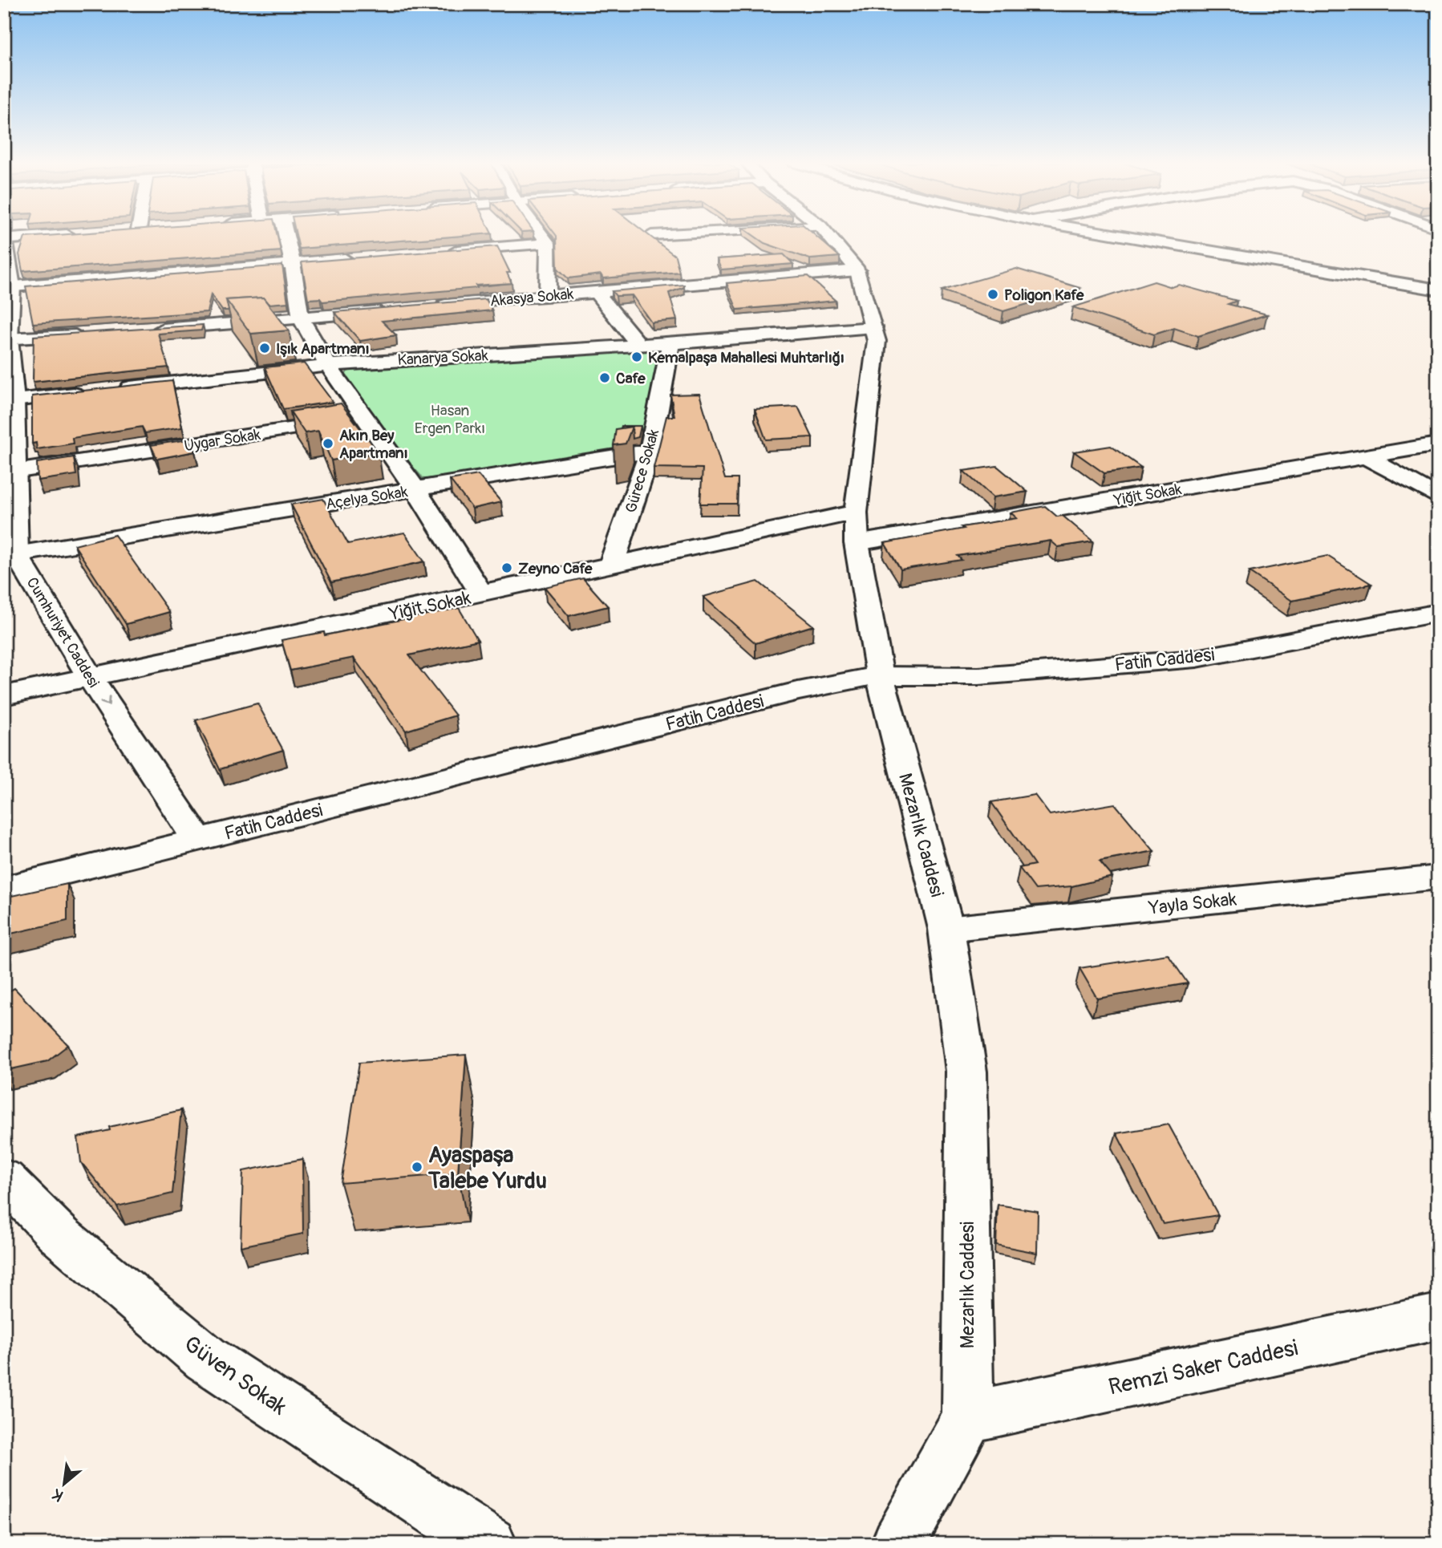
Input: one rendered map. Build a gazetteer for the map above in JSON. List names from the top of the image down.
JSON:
{
  "streets": {
    "street": [
      "Akasya Sokak",
      "Kanarya Sokak",
      "Uygar Sokak",
      "Gürece Sokak",
      "Yiğit Sokak",
      "Açelya Sokak",
      "Cumhuriyet Caddesi",
      "Fatih Caddesi",
      "Mezarlık Caddesi",
      "Yayla Sokak",
      "Remzi Saker Caddesi",
      "Güven Sokak"
    ]
  },
  "crossings": [
    ["Akasya Sokak", "Mezarlık Caddesi"],
    ["Kanarya Sokak", "Gürece Sokak"],
    ["Kanarya Sokak", "Mezarlık Caddesi"],
    ["Uygar Sokak", "Cumhuriyet Caddesi"],
    ["Gürece Sokak", "Yiğit Sokak"],
    ["Gürece Sokak", "Açelya Sokak"],
    ["Yiğit Sokak", "Cumhuriyet Caddesi"],
    ["Yiğit Sokak", "Mezarlık Caddesi"],
    ["Açelya Sokak", "Cumhuriyet Caddesi"],
    ["Cumhuriyet Caddesi", "Fatih Caddesi"],
    ["Fatih Caddesi", "Mezarlık Caddesi"],
    ["Mezarlık Caddesi", "Yayla Sokak"],
    ["Mezarlık Caddesi", "Remzi Saker Caddesi"]
  ],
  "parks": ["Hasan Ergen Parkı"],
  "places": [
    "Poligon Kafe",
    "Işık Apartmanı",
    "Kemalpaşa Mahallesi Muhtarlığı",
    "Cafe",
    "Akın Bey Apartmanı",
    "Zeyno Cafe",
    "Ayaspaşa Talebe Yurdu"
  ],
  "north": "bottom left"
}
